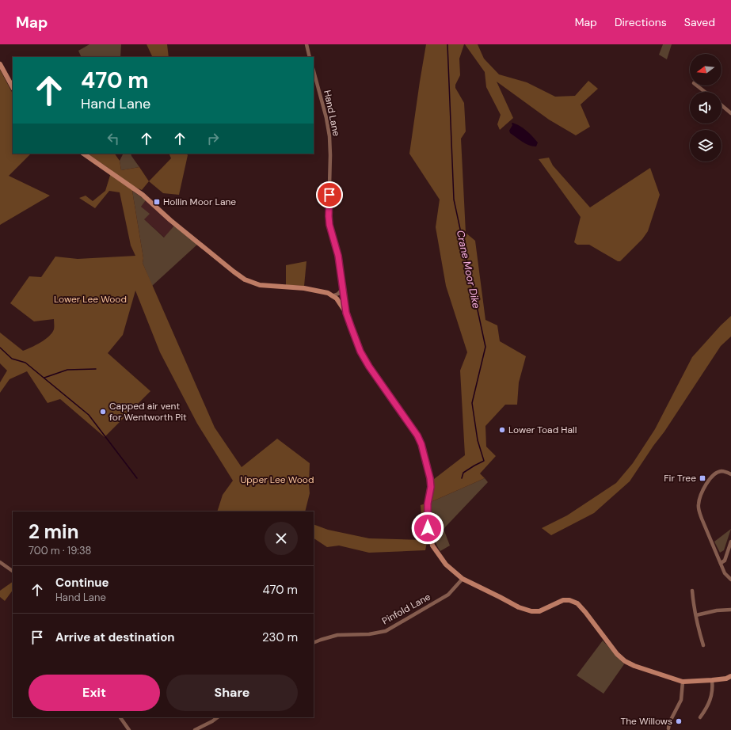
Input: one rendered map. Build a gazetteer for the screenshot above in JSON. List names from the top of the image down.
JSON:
{
  "streets": {
    "street": ["Hand Lane", "Pinfold Lane"]
  },
  "water": ["Crane Moor Dike"],
  "parks": ["Lower Lee Wood", "Upper Lee Wood"],
  "places": {
    "transit": ["Hollin Moor Lane", "Fir Tree"],
    "other": ["Capped air vent for Wentworth Pit", "Lower Toad Hall", "The Willows"]
  },
  "north": "left",
  "page": {
    "header": "Map",
    "nav": ["Map", "Directions", "Saved"],
    "turn": ["470 m", "Hand Lane"],
    "heading": ["2 min", "700 m · 19:38"],
    "list": [
      {
        "name": "Continue",
        "note": "Hand Lane",
        "value": "470 m"
      },
      {
        "name": "Arrive at destination",
        "value": "230 m"
      }
    ],
    "buttons": ["Exit", "Share"]
  }
}
